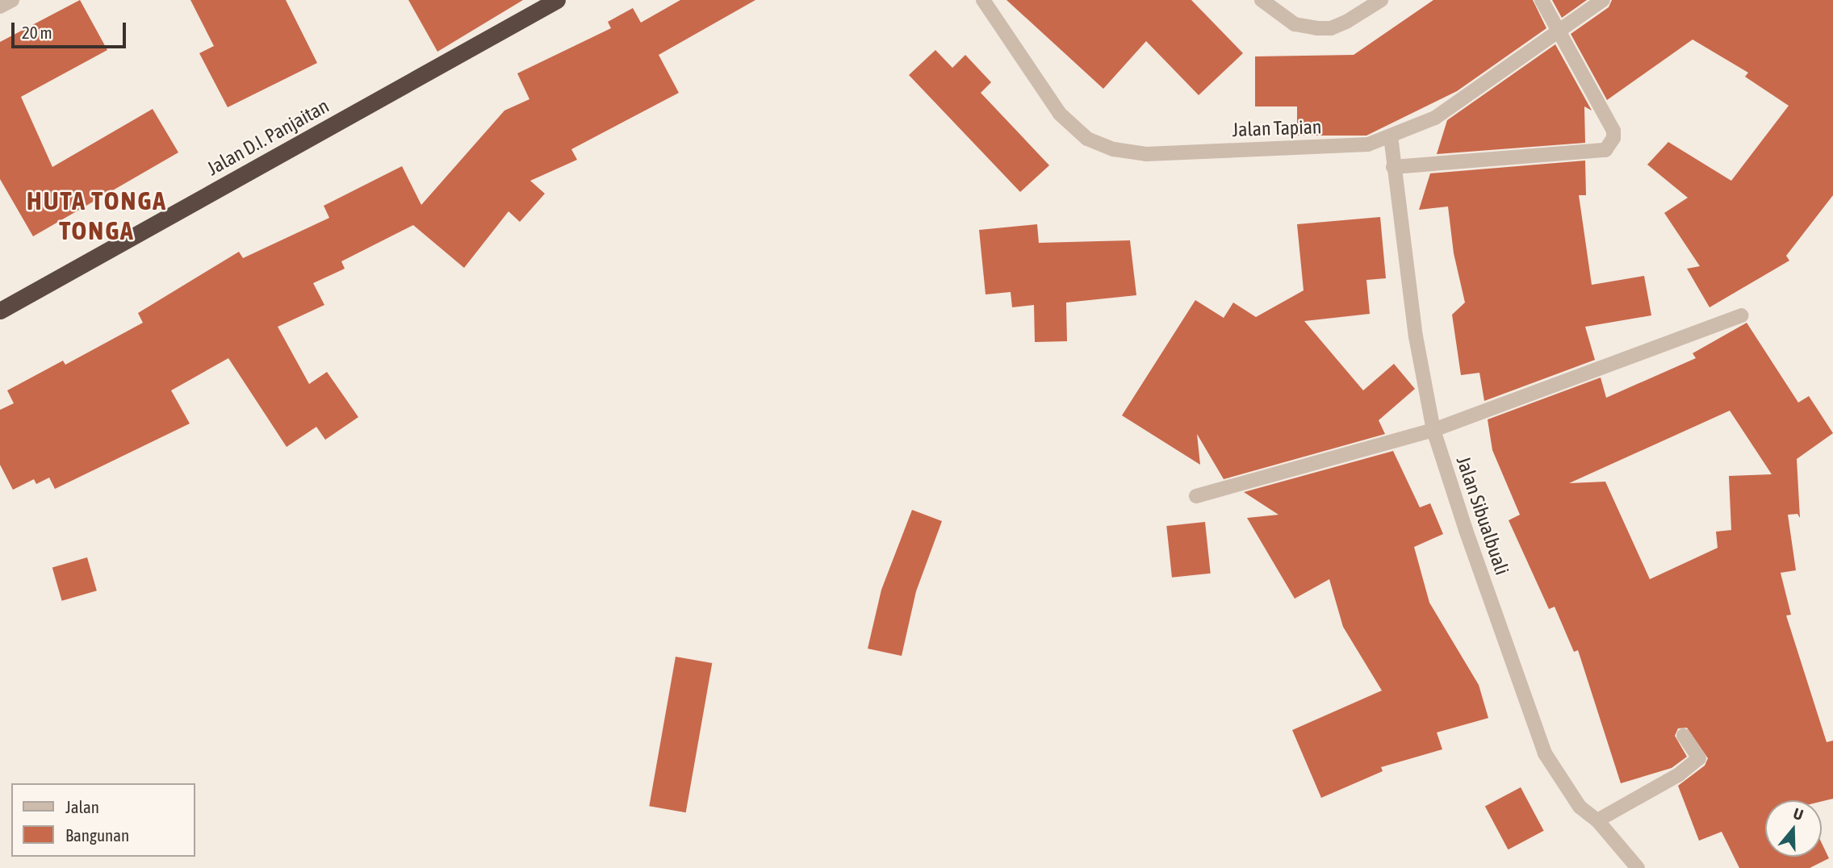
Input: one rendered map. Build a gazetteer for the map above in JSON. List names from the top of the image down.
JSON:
{
  "streets": {
    "highway": ["Jalan D.I. Panjaitan"],
    "street": ["Jalan Tapian", "Jalan Sibualbuali"]
  },
  "crossings": [
    ["Jalan Tapian", "Jalan Sibualbuali"]
  ],
  "districts": ["HUTA TONGA TONGA"],
  "legend": ["Jalan", "Bangunan"],
  "scale_bar": "20 m",
  "north": "top"
}
